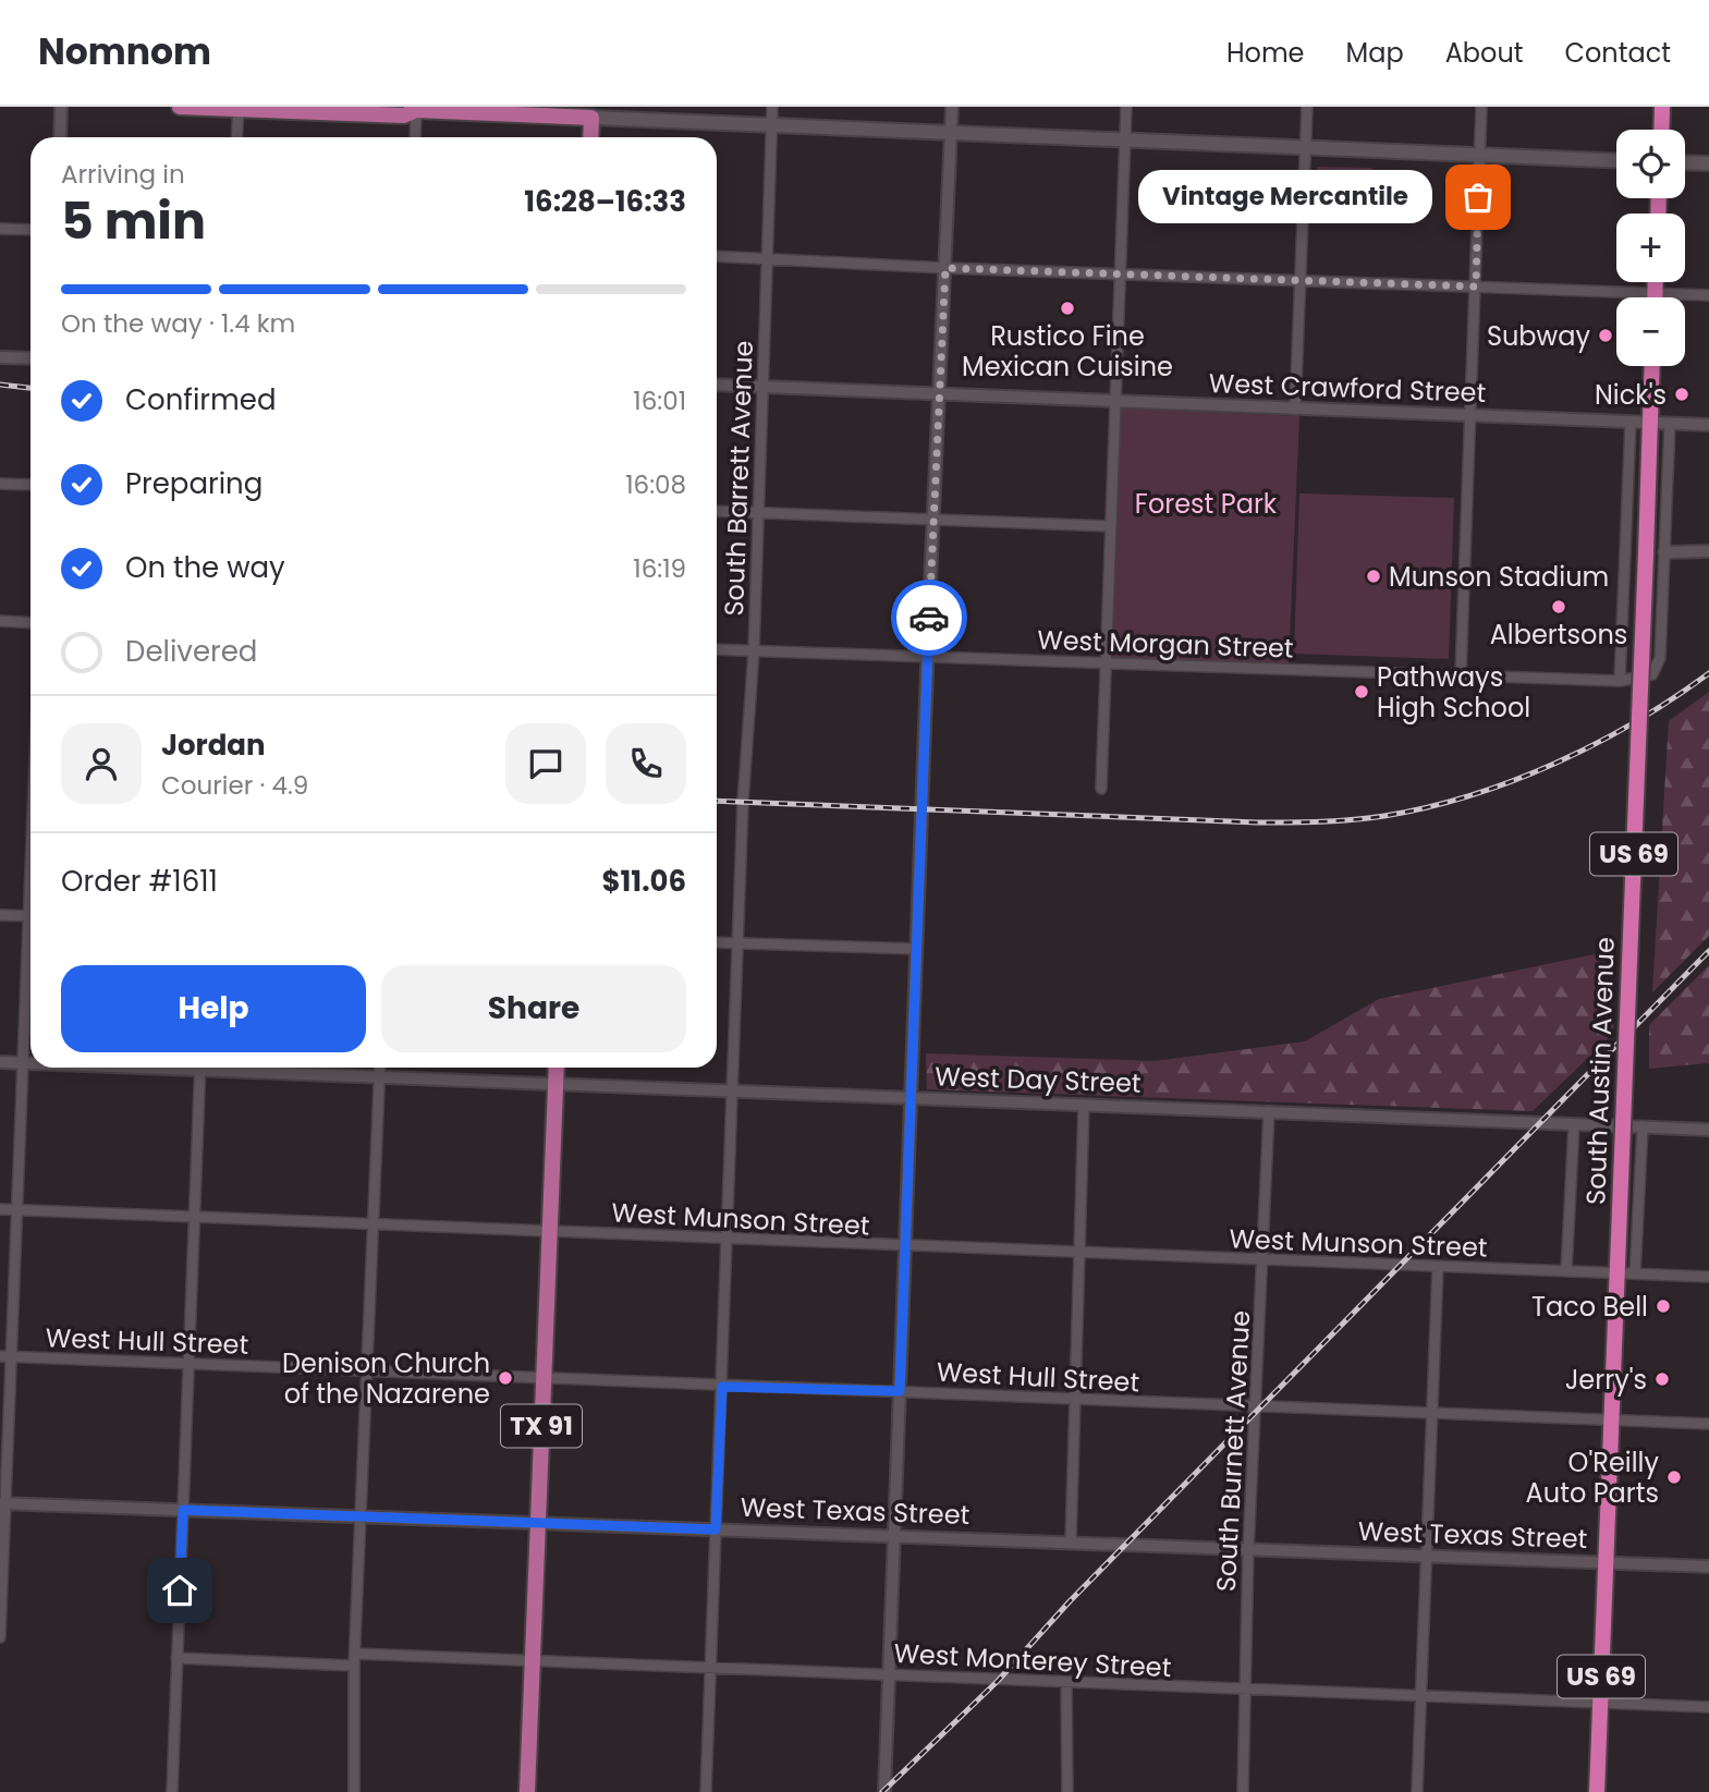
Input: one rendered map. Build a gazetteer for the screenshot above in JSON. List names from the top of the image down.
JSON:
{
  "streets": {
    "highway": ["US 69", "South Austin Avenue"],
    "main road": ["TX 91"],
    "street": [
      "West Crawford Street",
      "South Barrett Avenue",
      "West Morgan Street",
      "West Day Street",
      "West Munson Street",
      "West Hull Street",
      "South Burnett Avenue",
      "West Texas Street",
      "West Monterey Street"
    ]
  },
  "crossings": [
    ["West Crawford Street", "South Barrett Avenue"],
    ["West Crawford Street", "South Austin Avenue"],
    ["South Barrett Avenue", "West Morgan Street"],
    ["South Barrett Avenue", "West Day Street"],
    ["South Barrett Avenue", "West Munson Street"],
    ["South Barrett Avenue", "West Hull Street"],
    ["South Barrett Avenue", "West Texas Street"],
    ["South Barrett Avenue", "West Monterey Street"],
    ["South Austin Avenue", "West Munson Street"],
    ["South Austin Avenue", "West Hull Street"],
    ["South Austin Avenue", "West Texas Street"],
    ["South Austin Avenue", "West Monterey Street"],
    ["West Day Street", "TX 91"],
    ["West Day Street", "South Burnett Avenue"],
    ["West Munson Street", "TX 91"],
    ["West Munson Street", "South Burnett Avenue"],
    ["West Hull Street", "TX 91"],
    ["West Hull Street", "South Burnett Avenue"],
    ["TX 91", "West Texas Street"],
    ["TX 91", "West Monterey Street"],
    ["South Burnett Avenue", "West Texas Street"],
    ["South Burnett Avenue", "West Monterey Street"]
  ],
  "parks": ["Forest Park"],
  "places": [
    "Vintage Mercantile",
    "Rustico Fine Mexican Cuisine",
    "Subway",
    "Nick's",
    "Munson Stadium",
    "Albertsons",
    "Pathways High School",
    "Taco Bell",
    "Denison Church of the Nazarene",
    "Jerry's",
    "O'Reilly Auto Parts"
  ],
  "page": {
    "header": "Nomnom",
    "nav": [
      "Home",
      "Map",
      "About",
      "Contact"
    ],
    "map_buttons": ["+", "−"],
    "heading": ["5 min", "Arriving in", "16:28–16:33"],
    "panel": [
      "Jordan",
      "Courier · 4.9",
      "Order #1611",
      "$11.06"
    ],
    "bubble": "Vintage Mercantile",
    "bar": "On the way · 1.4 km",
    "list": [
      ["Confirmed", "16:01"],
      ["Preparing", "16:08"],
      ["On the way", "16:19"],
      "Delivered"
    ],
    "buttons": ["Help", "Share"]
  }
}
